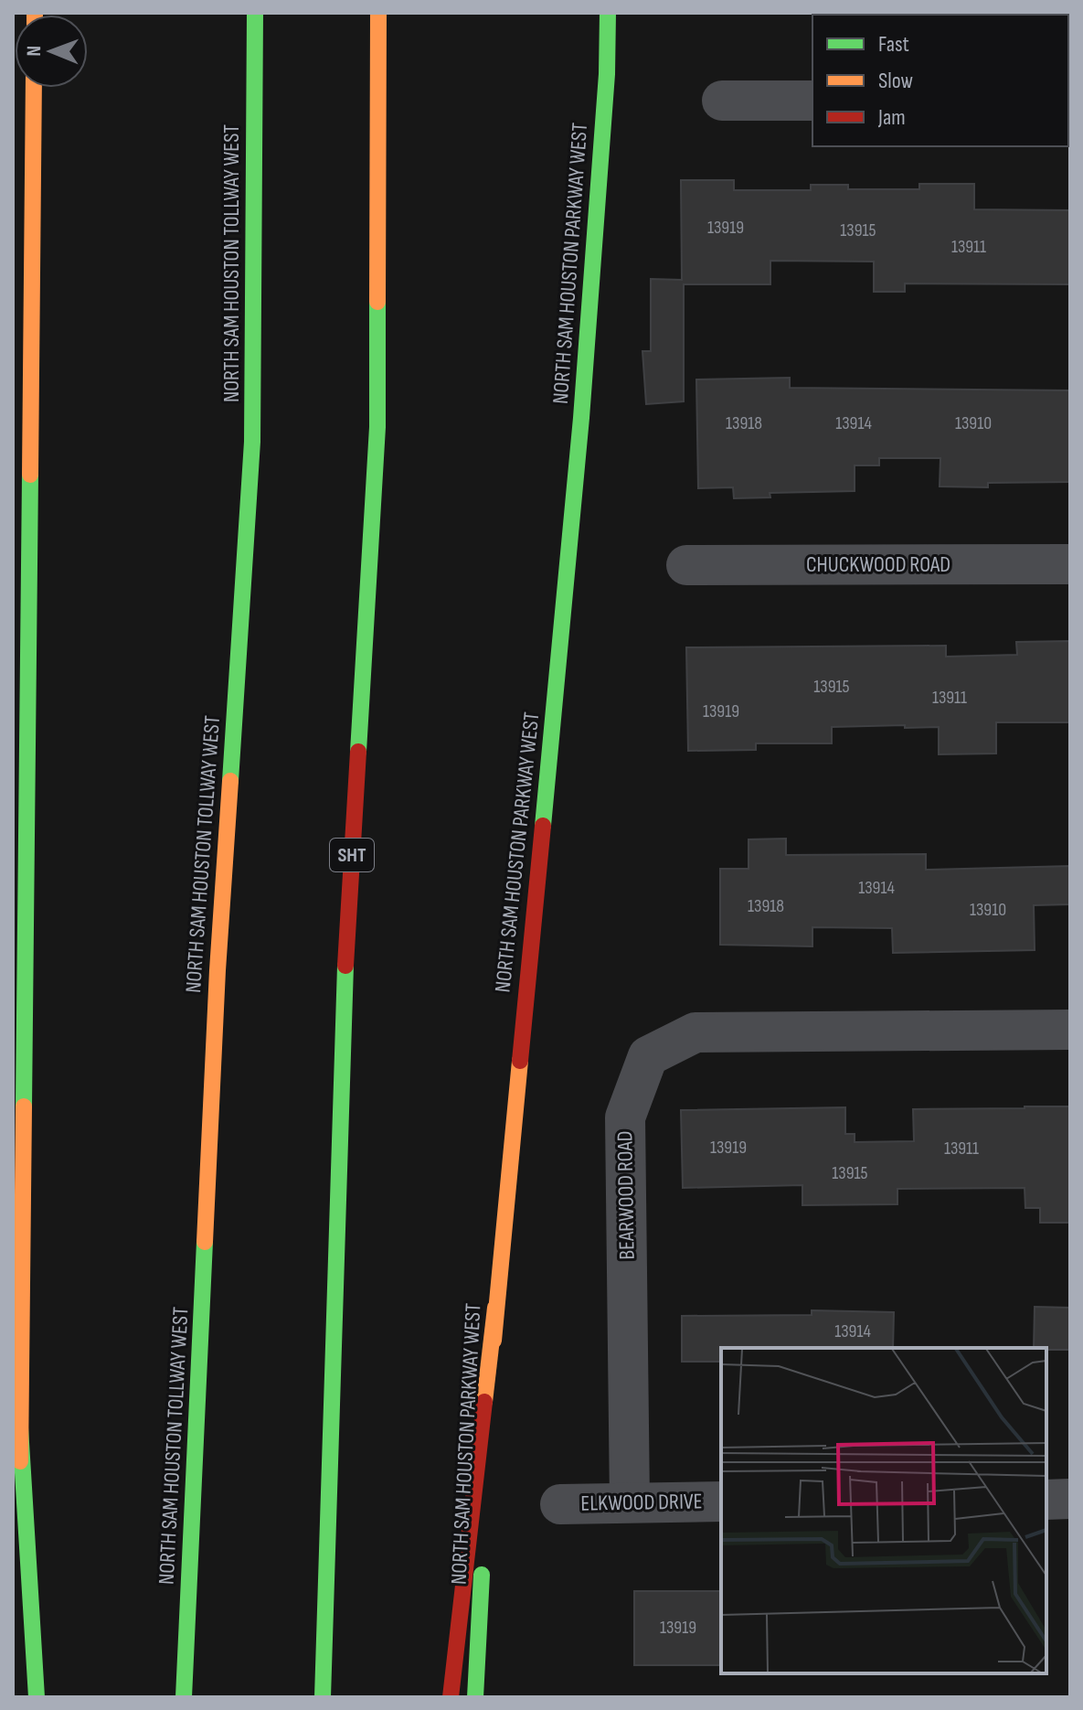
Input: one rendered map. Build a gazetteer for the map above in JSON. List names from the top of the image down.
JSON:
{
  "streets": {
    "main road": ["NORTH SAM HOUSTON TOLLWAY WEST", "NORTH SAM HOUSTON PARKWAY WEST", "SHT"],
    "street": ["CHUCKWOOD ROAD", "BEARWOOD ROAD", "ELKWOOD DRIVE"]
  },
  "crossings": [
    ["BEARWOOD ROAD", "ELKWOOD DRIVE"]
  ],
  "house_numbers": [
    "13919",
    "13915",
    "13911",
    "13918",
    "13914",
    "13910",
    "13915",
    "13911",
    "13919",
    "13914",
    "13918",
    "13910",
    "13919",
    "13911",
    "13915",
    "13914",
    "13919"
  ],
  "legend": ["Fast", "Slow", "Jam"],
  "north": "left"
}
